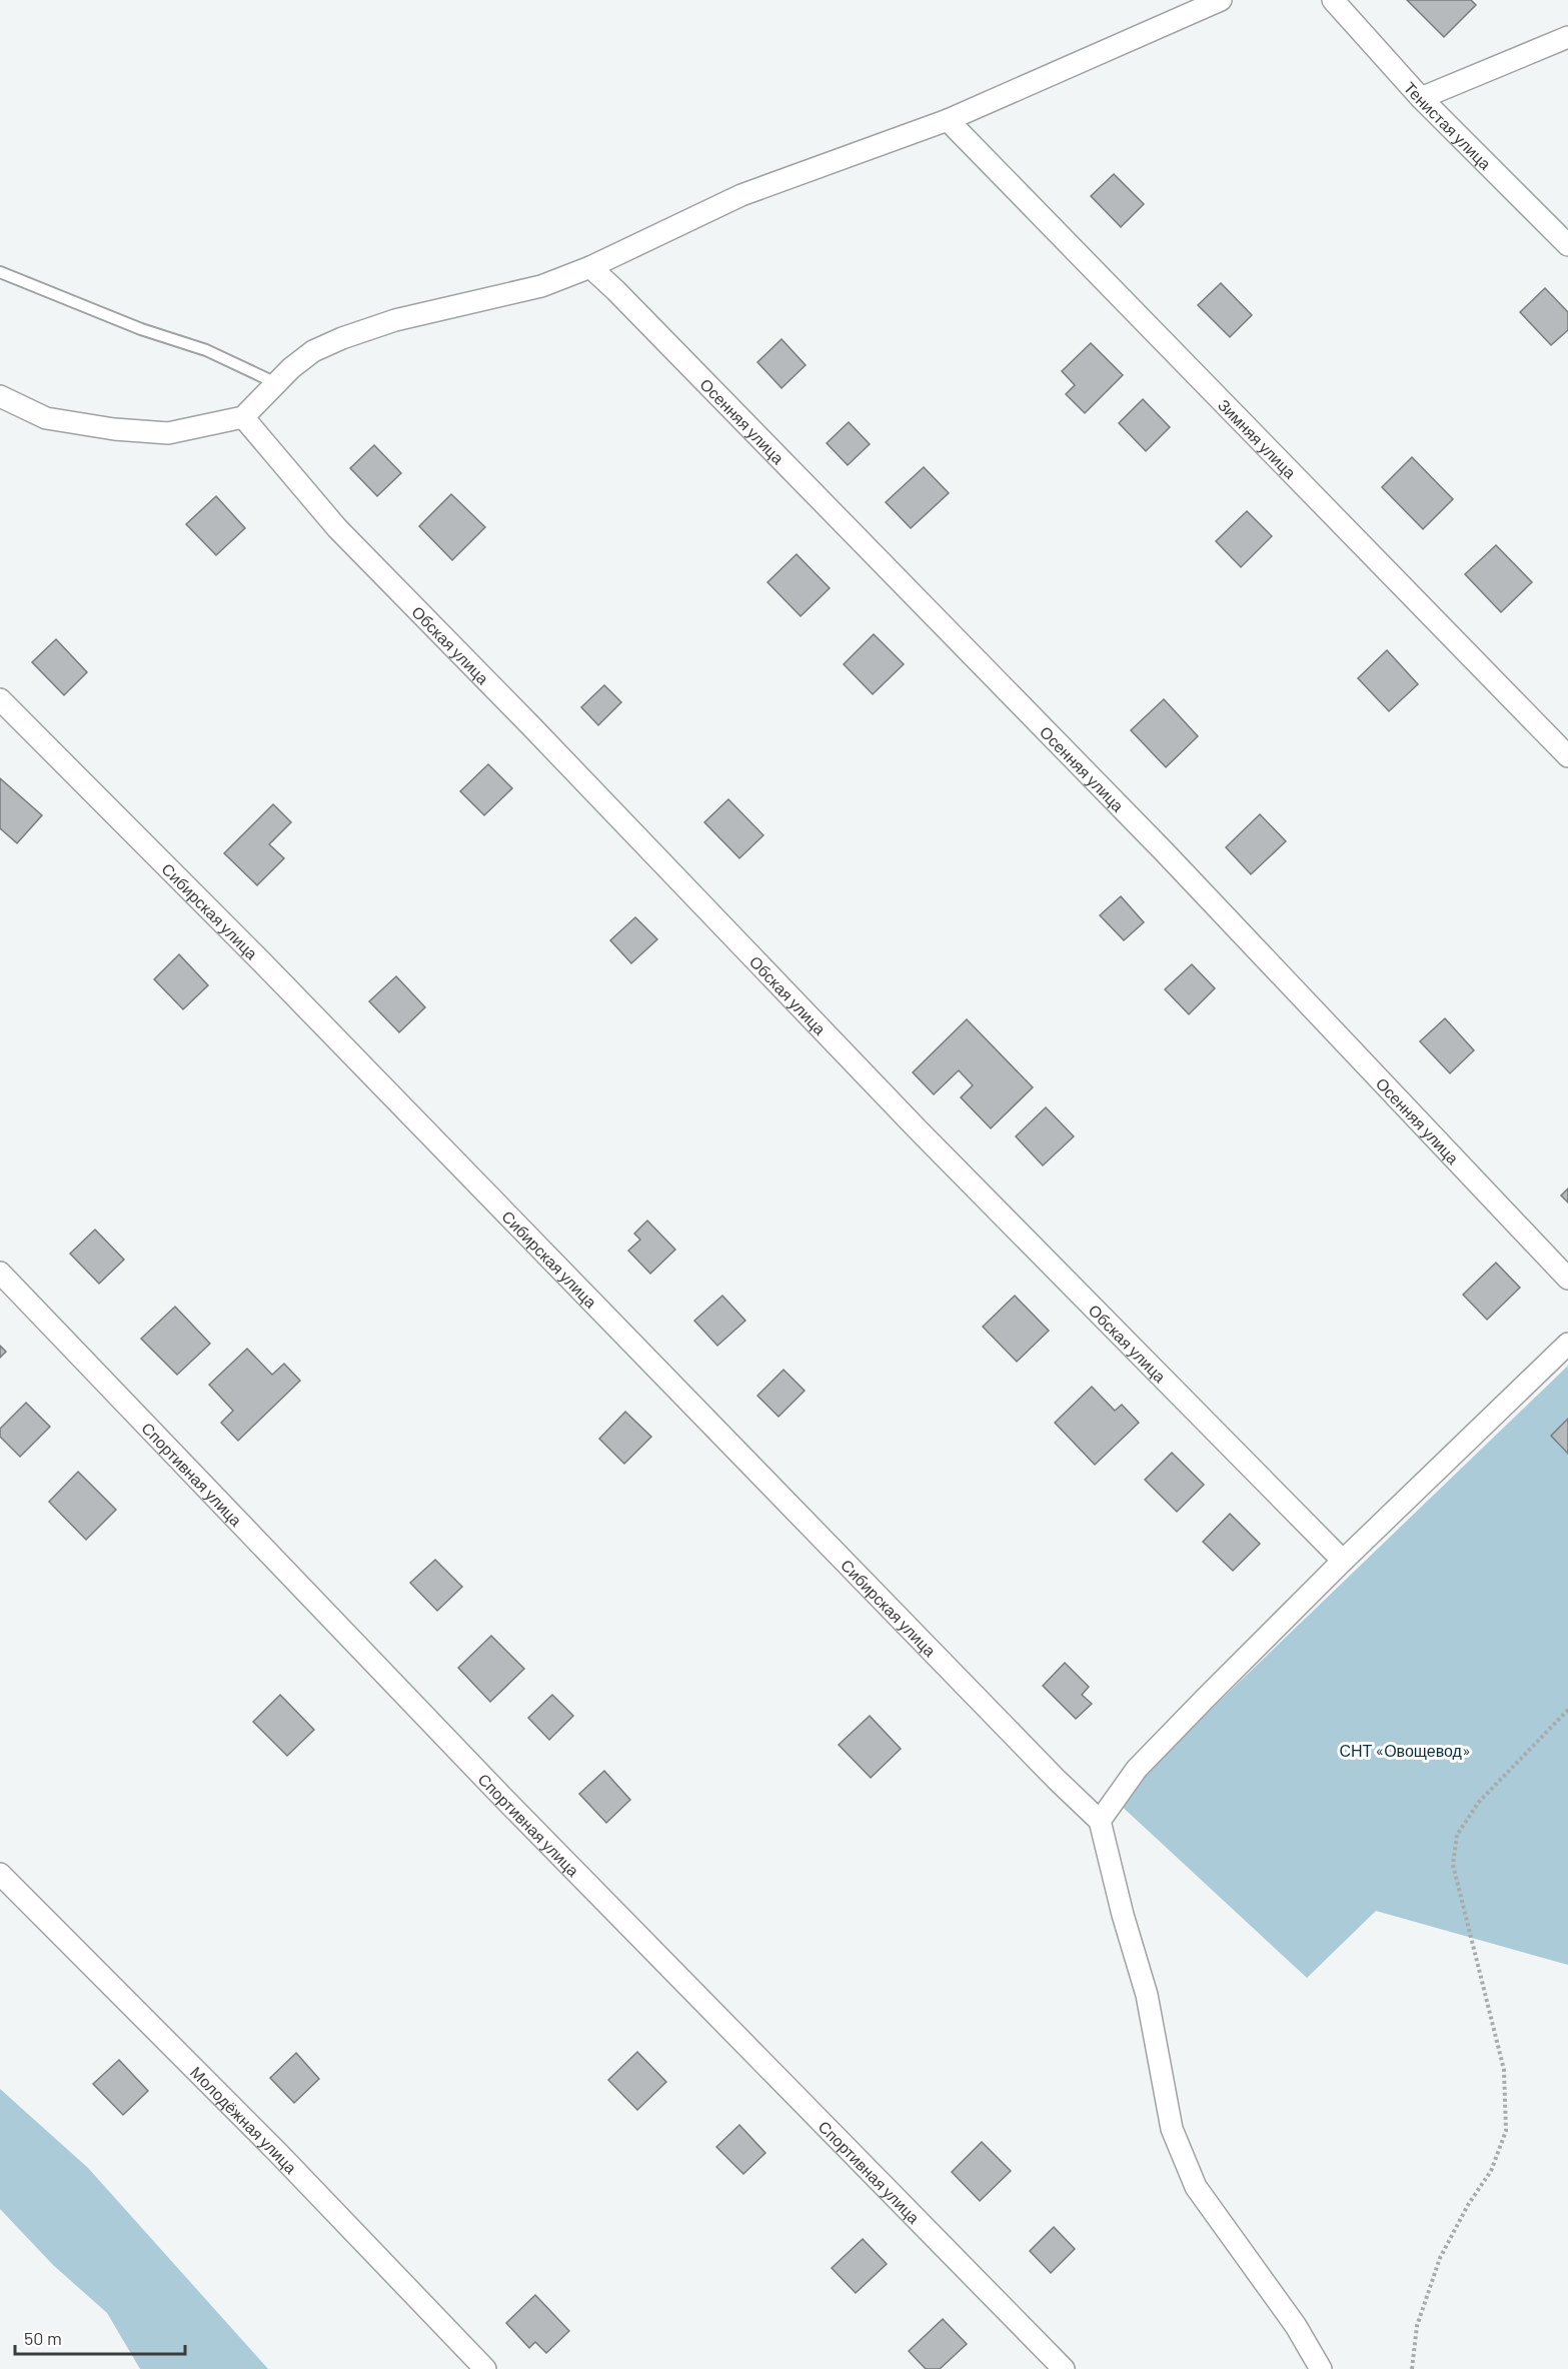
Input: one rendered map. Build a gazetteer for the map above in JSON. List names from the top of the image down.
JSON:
{
  "streets": {
    "street": [
      "Тенистая улица",
      "Осенняя улица",
      "Зимняя улица",
      "Обская улица",
      "Сибирская улица",
      "Спортивная улица",
      "Молодёжная улица"
    ]
  },
  "parks": ["СНТ «Овощевод»"],
  "scale_bar": "50 m"
}
